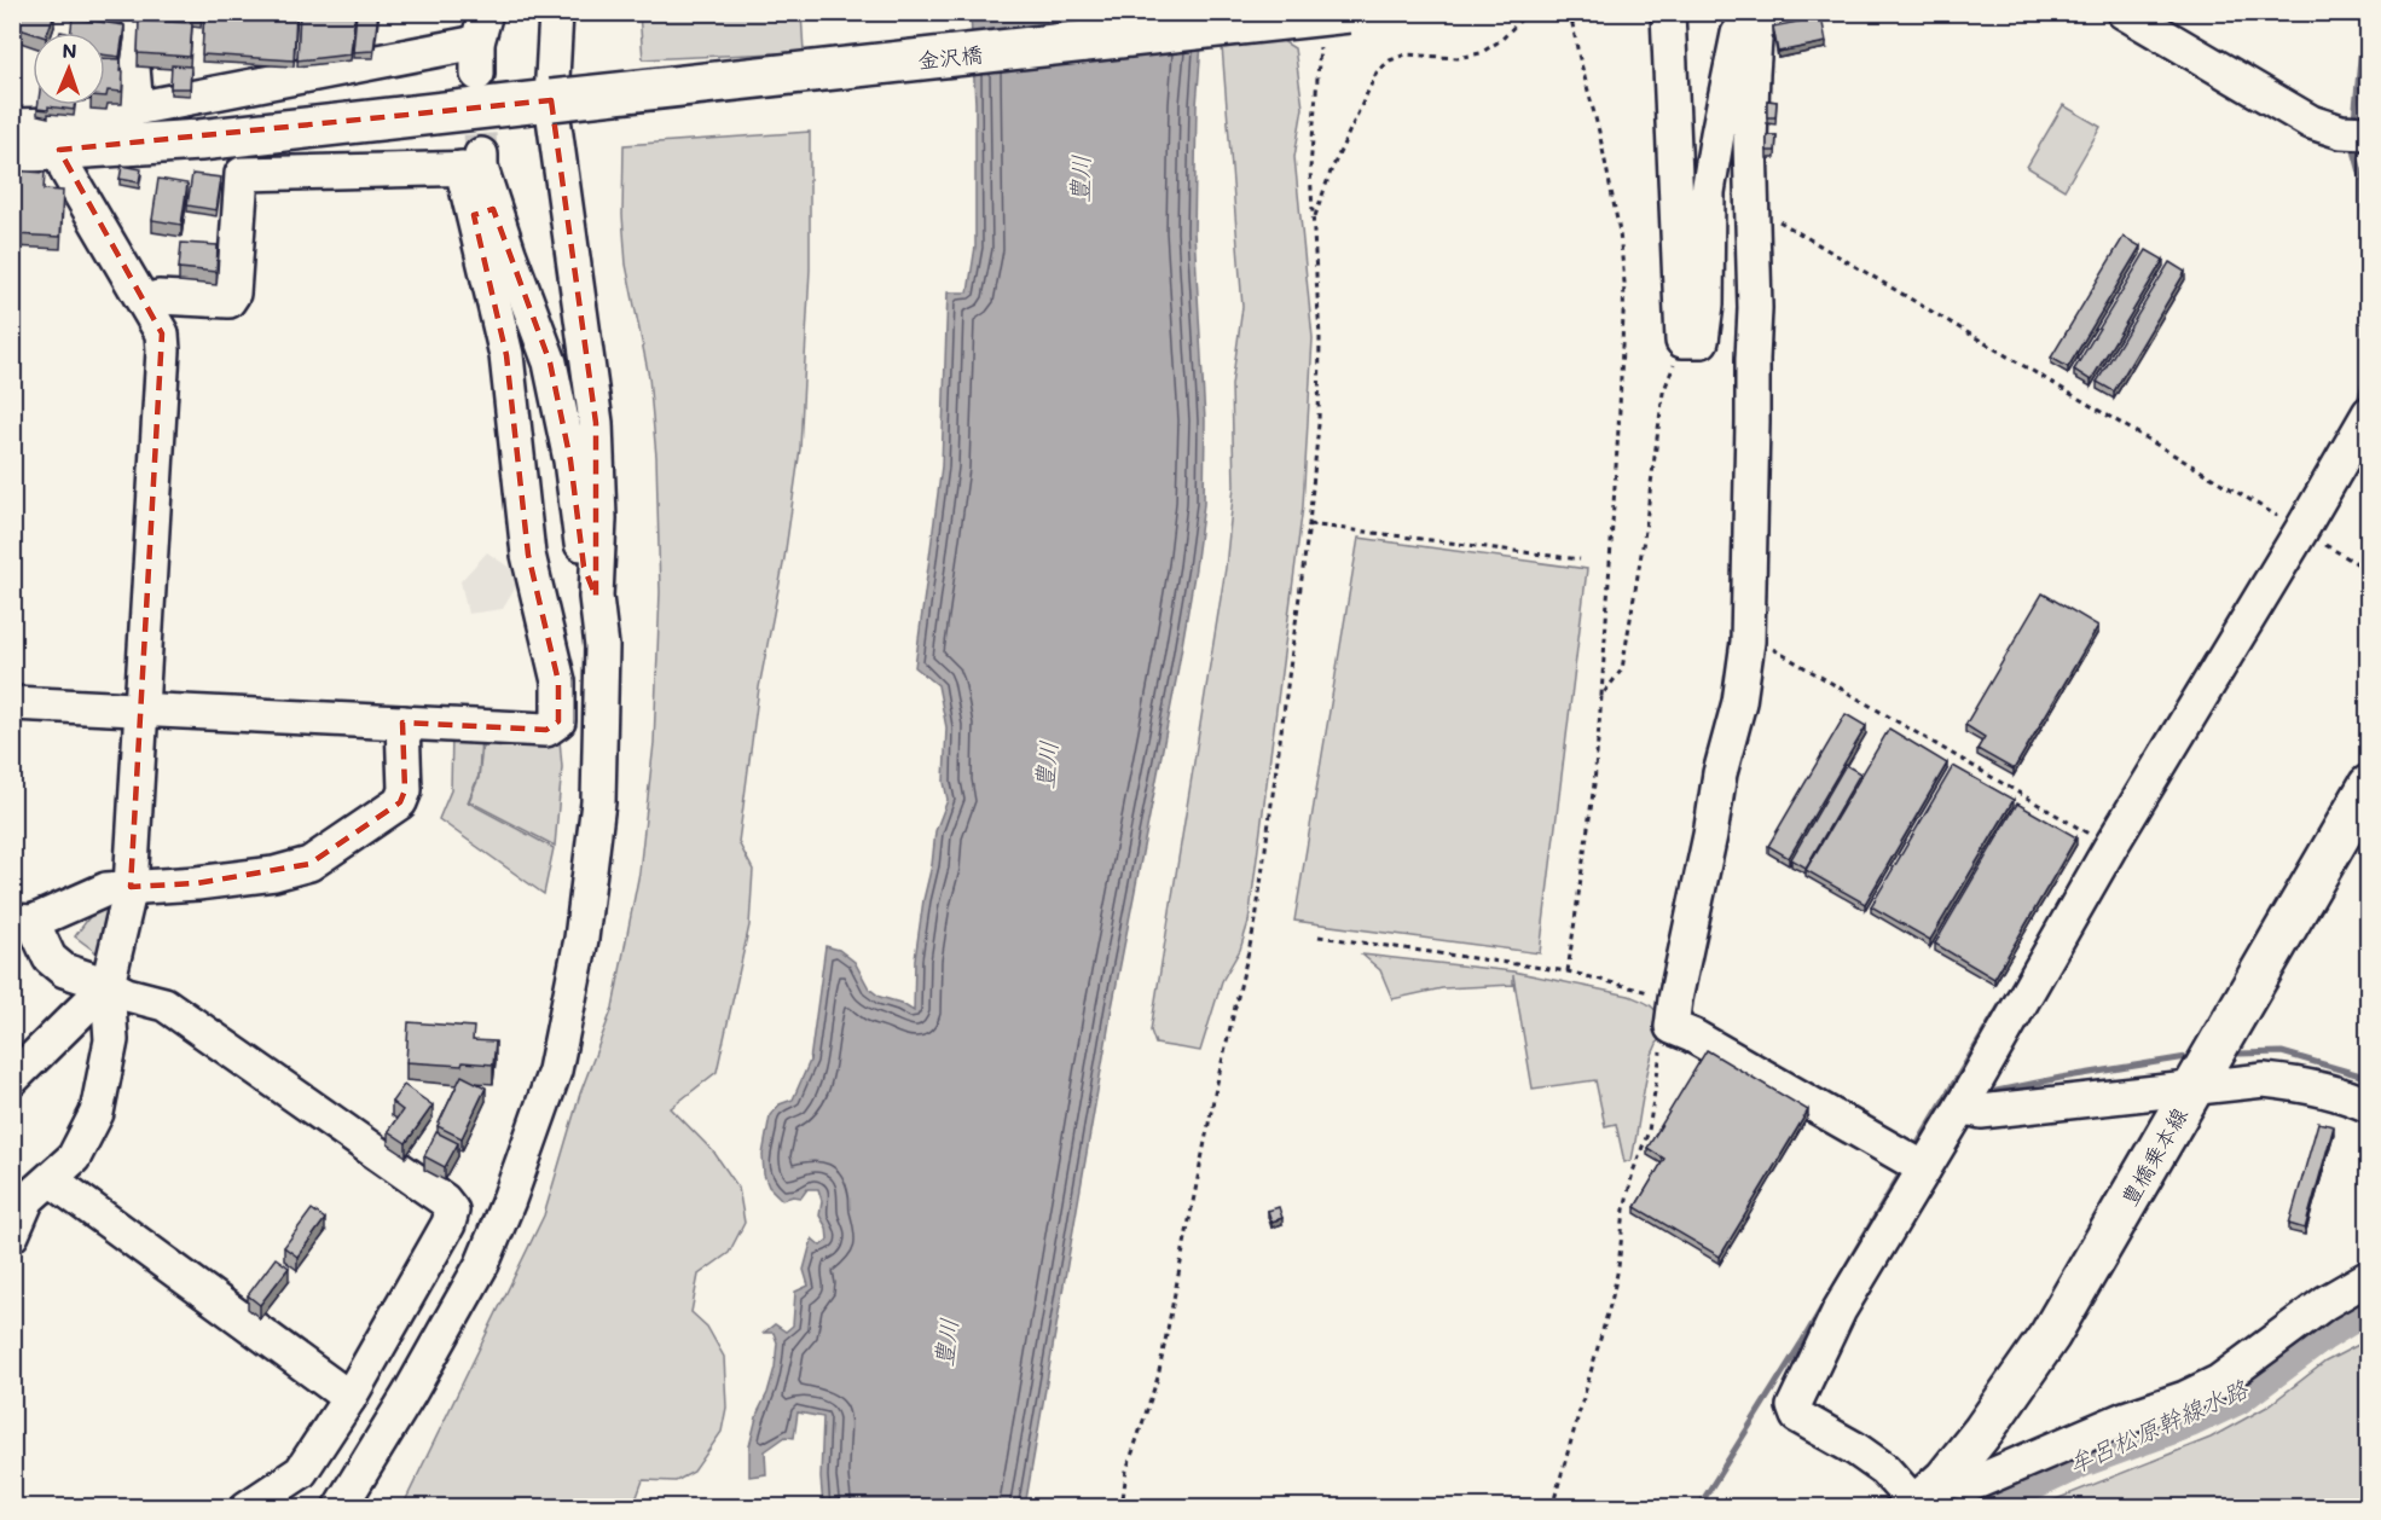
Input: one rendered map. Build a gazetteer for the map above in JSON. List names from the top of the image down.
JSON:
{
  "streets": {
    "main road": ["金沢橋", "豊橋乗本線"]
  },
  "water": ["豊川", "牟呂松原幹線水路"],
  "north": "top"
}
